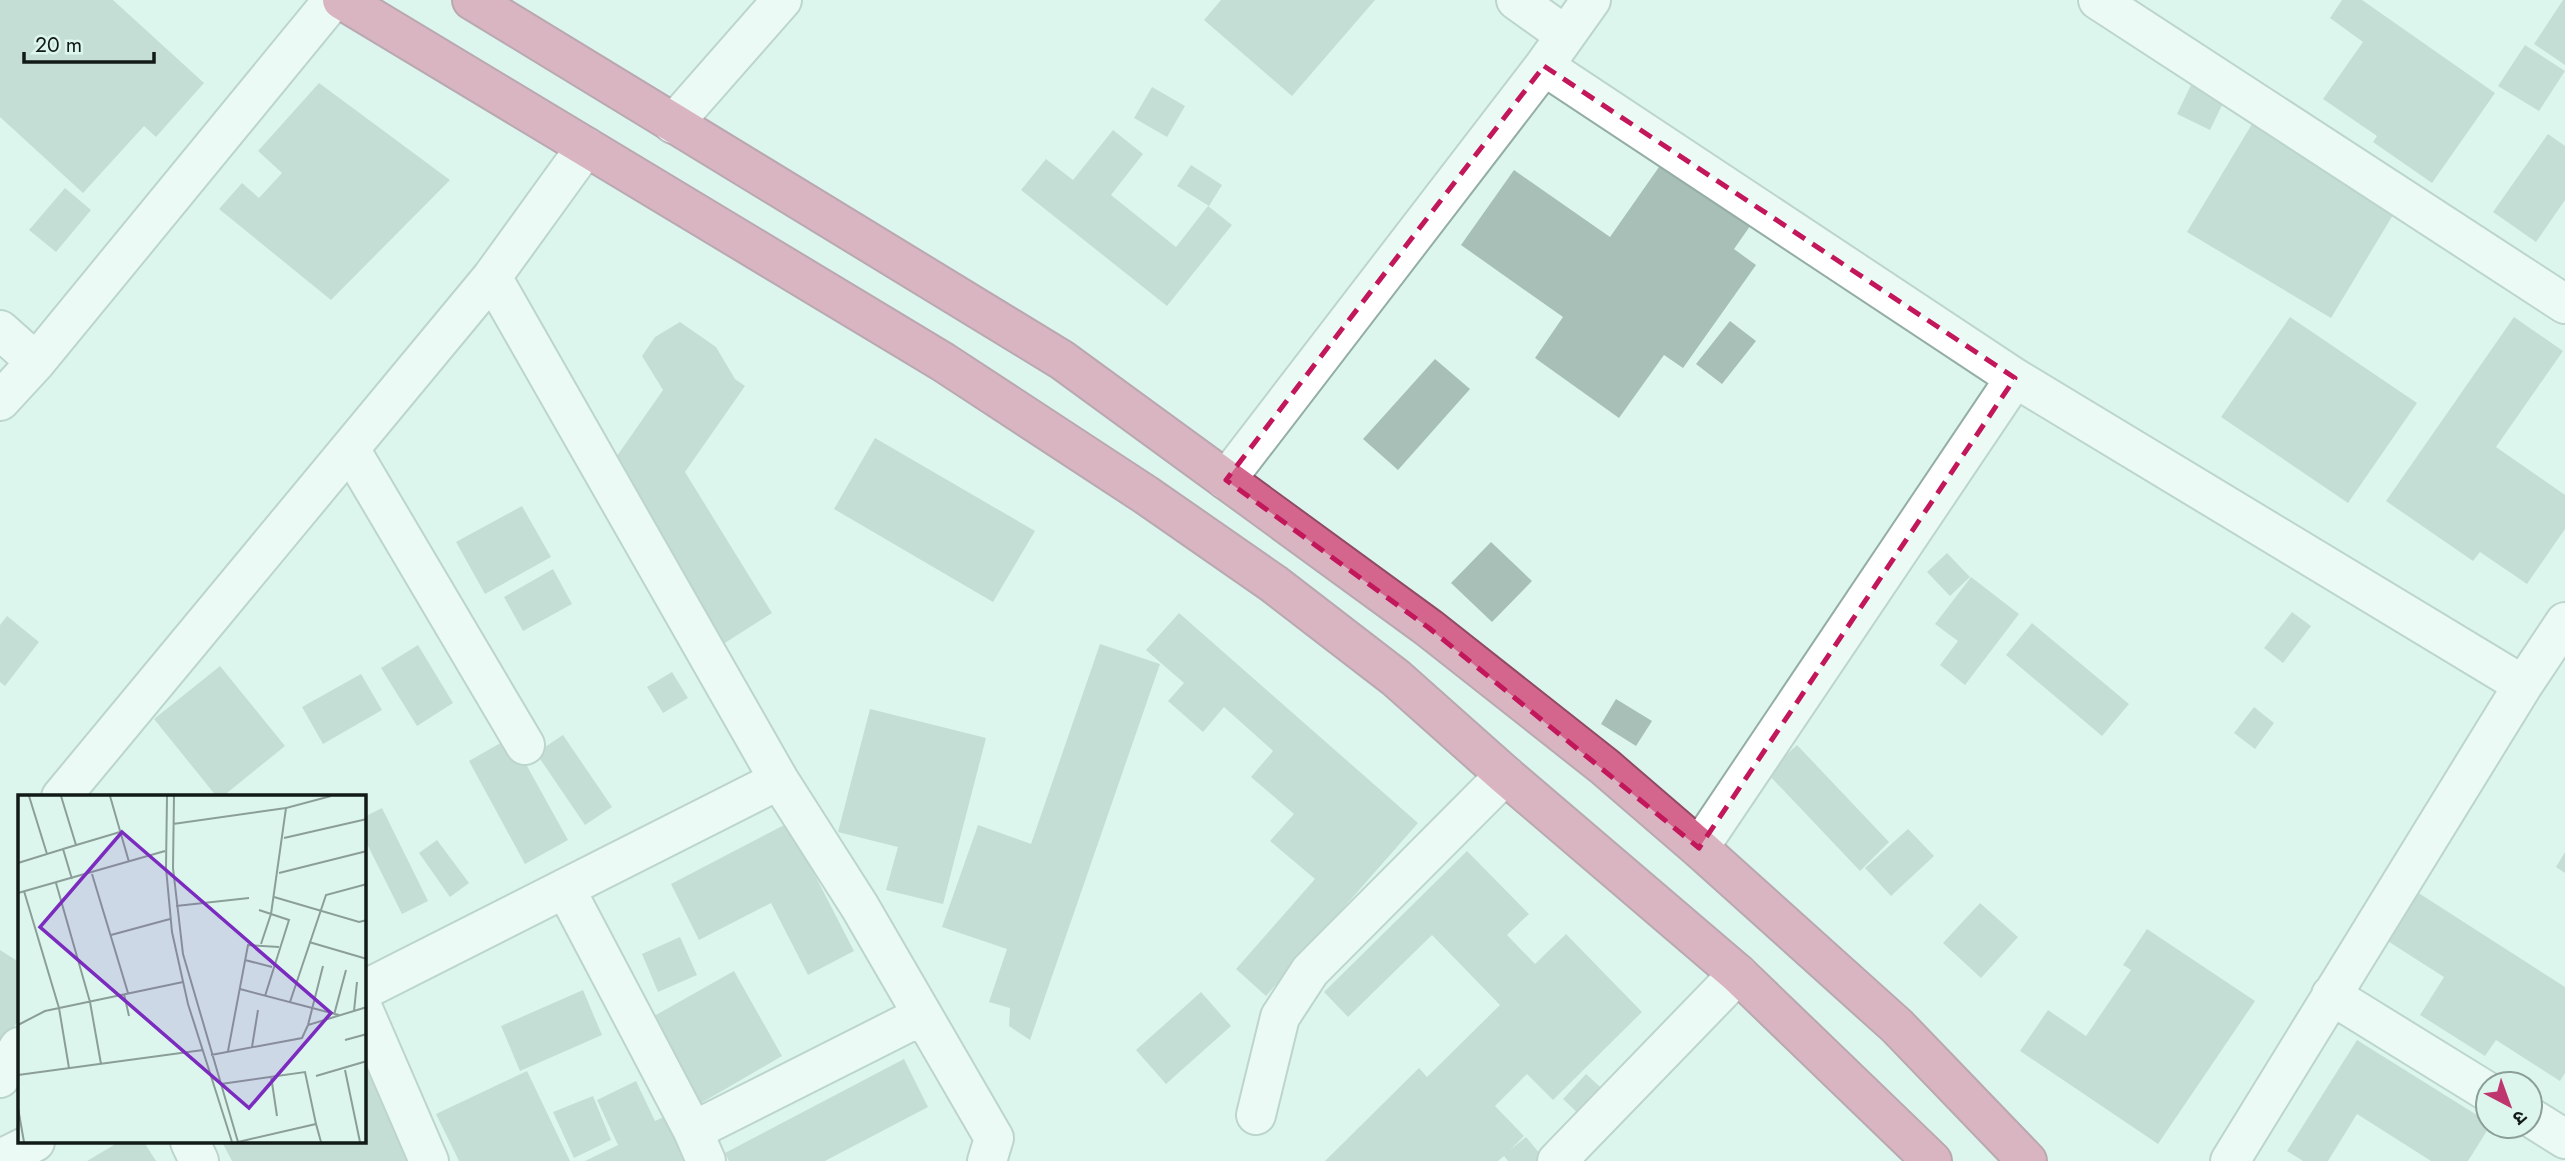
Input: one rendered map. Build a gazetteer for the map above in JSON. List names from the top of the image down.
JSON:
{
  "scale_bar": "20 m",
  "north": "bottom right"
}
